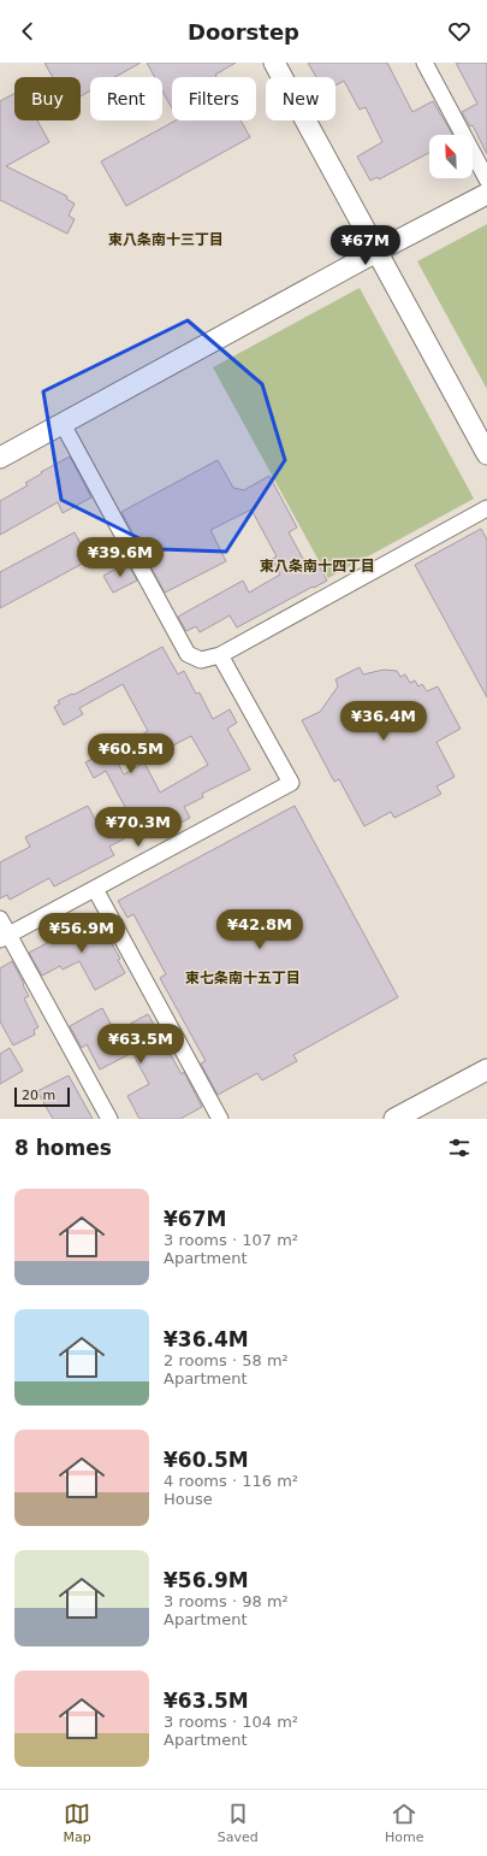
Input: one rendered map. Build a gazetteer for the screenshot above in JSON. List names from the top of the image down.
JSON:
{
  "districts": ["東八条南十三丁目", "東八条南十四丁目", "東七条南十五丁目"],
  "scale_bar": "20 m",
  "north": "top left",
  "page": {
    "header": "Doorstep",
    "chip": [
      "Buy",
      "Rent",
      "Filters",
      "New"
    ],
    "price": [
      "¥67M",
      "¥39.6M",
      "¥36.4M",
      "¥60.5M",
      "¥70.3M",
      "¥42.8M",
      "¥56.9M",
      "¥63.5M"
    ],
    "scale": "20 m",
    "heading": "8 homes",
    "list": [
      {
        "name": "¥67M",
        "note": "3 rooms · 107 m² · Apartment"
      },
      {
        "name": "¥36.4M",
        "note": "2 rooms · 58 m² · Apartment"
      },
      {
        "name": "¥60.5M",
        "note": "4 rooms · 116 m² · House"
      },
      {
        "name": "¥56.9M",
        "note": "3 rooms · 98 m² · Apartment"
      },
      {
        "name": "¥63.5M",
        "note": "3 rooms · 104 m² · Apartment"
      }
    ],
    "tabs": ["Map", "Saved", "Home"]
  }
}
